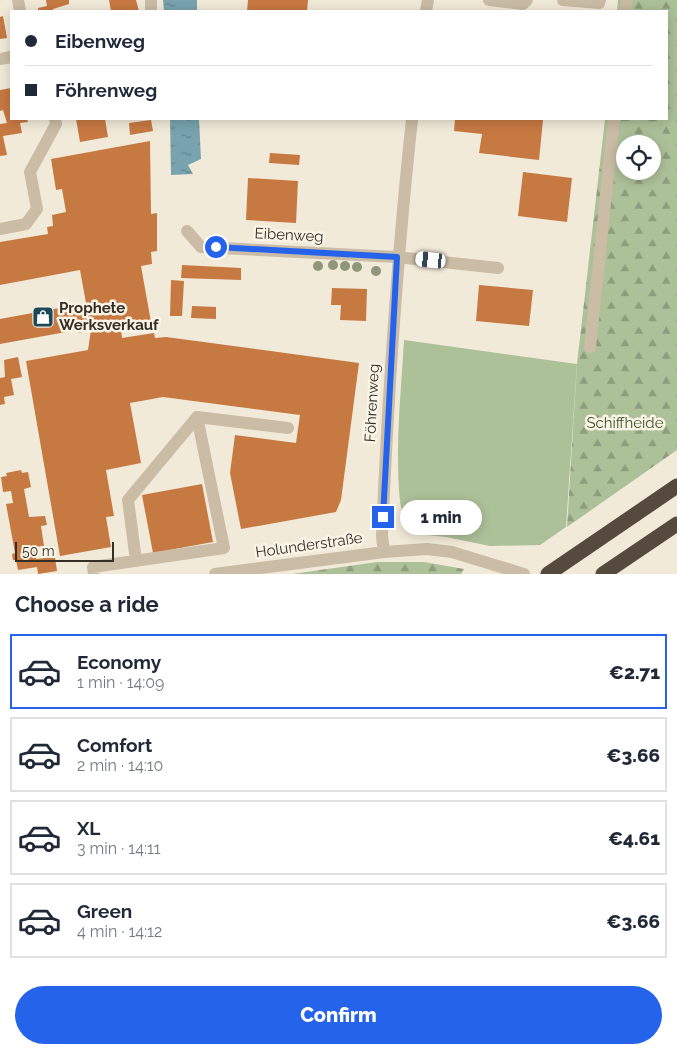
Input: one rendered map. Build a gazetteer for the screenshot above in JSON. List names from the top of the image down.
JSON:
{
  "streets": {
    "street": ["Eibenweg", "Föhrenweg", "Holunderstraße"]
  },
  "crossings": [
    ["Eibenweg", "Föhrenweg"],
    ["Föhrenweg", "Holunderstraße"]
  ],
  "parks": ["Schiffheide"],
  "places": {
    "shop": ["Prophete Werksverkauf"]
  },
  "scale_bar": "50 m",
  "page": {
    "banner": ["Eibenweg", "Föhrenweg"],
    "bubble": "1 min",
    "scale": "50 m",
    "heading": "Choose a ride",
    "list": [
      {
        "name": "Economy",
        "note": "1 min · 14:09",
        "value": "€2.71"
      },
      {
        "name": "Comfort",
        "note": "2 min · 14:10",
        "value": "€3.66"
      },
      {
        "name": "XL",
        "note": "3 min · 14:11",
        "value": "€4.61"
      },
      {
        "name": "Green",
        "note": "4 min · 14:12",
        "value": "€3.66"
      }
    ],
    "buttons": "Confirm"
  }
}
